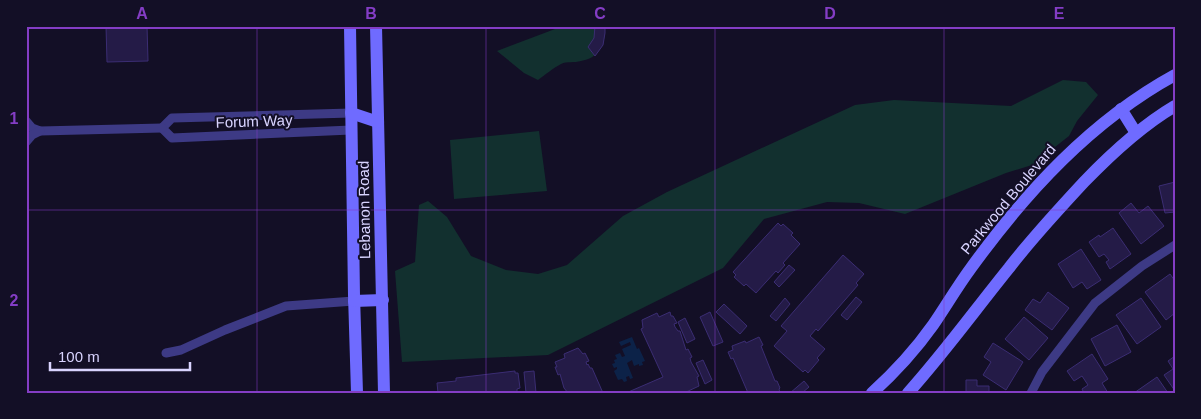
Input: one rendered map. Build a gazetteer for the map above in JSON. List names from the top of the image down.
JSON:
{
  "streets": {
    "main road": ["Parkwood Boulevard", "Lebanon Road"],
    "street": ["Forum Way"]
  },
  "crossings": [
    ["Forum Way", "Lebanon Road"]
  ],
  "scale_bar": "100 m",
  "grid": {
    "columns": [
      "A",
      "B",
      "C",
      "D",
      "E"
    ],
    "rows": ["1", "2"]
  }
}
